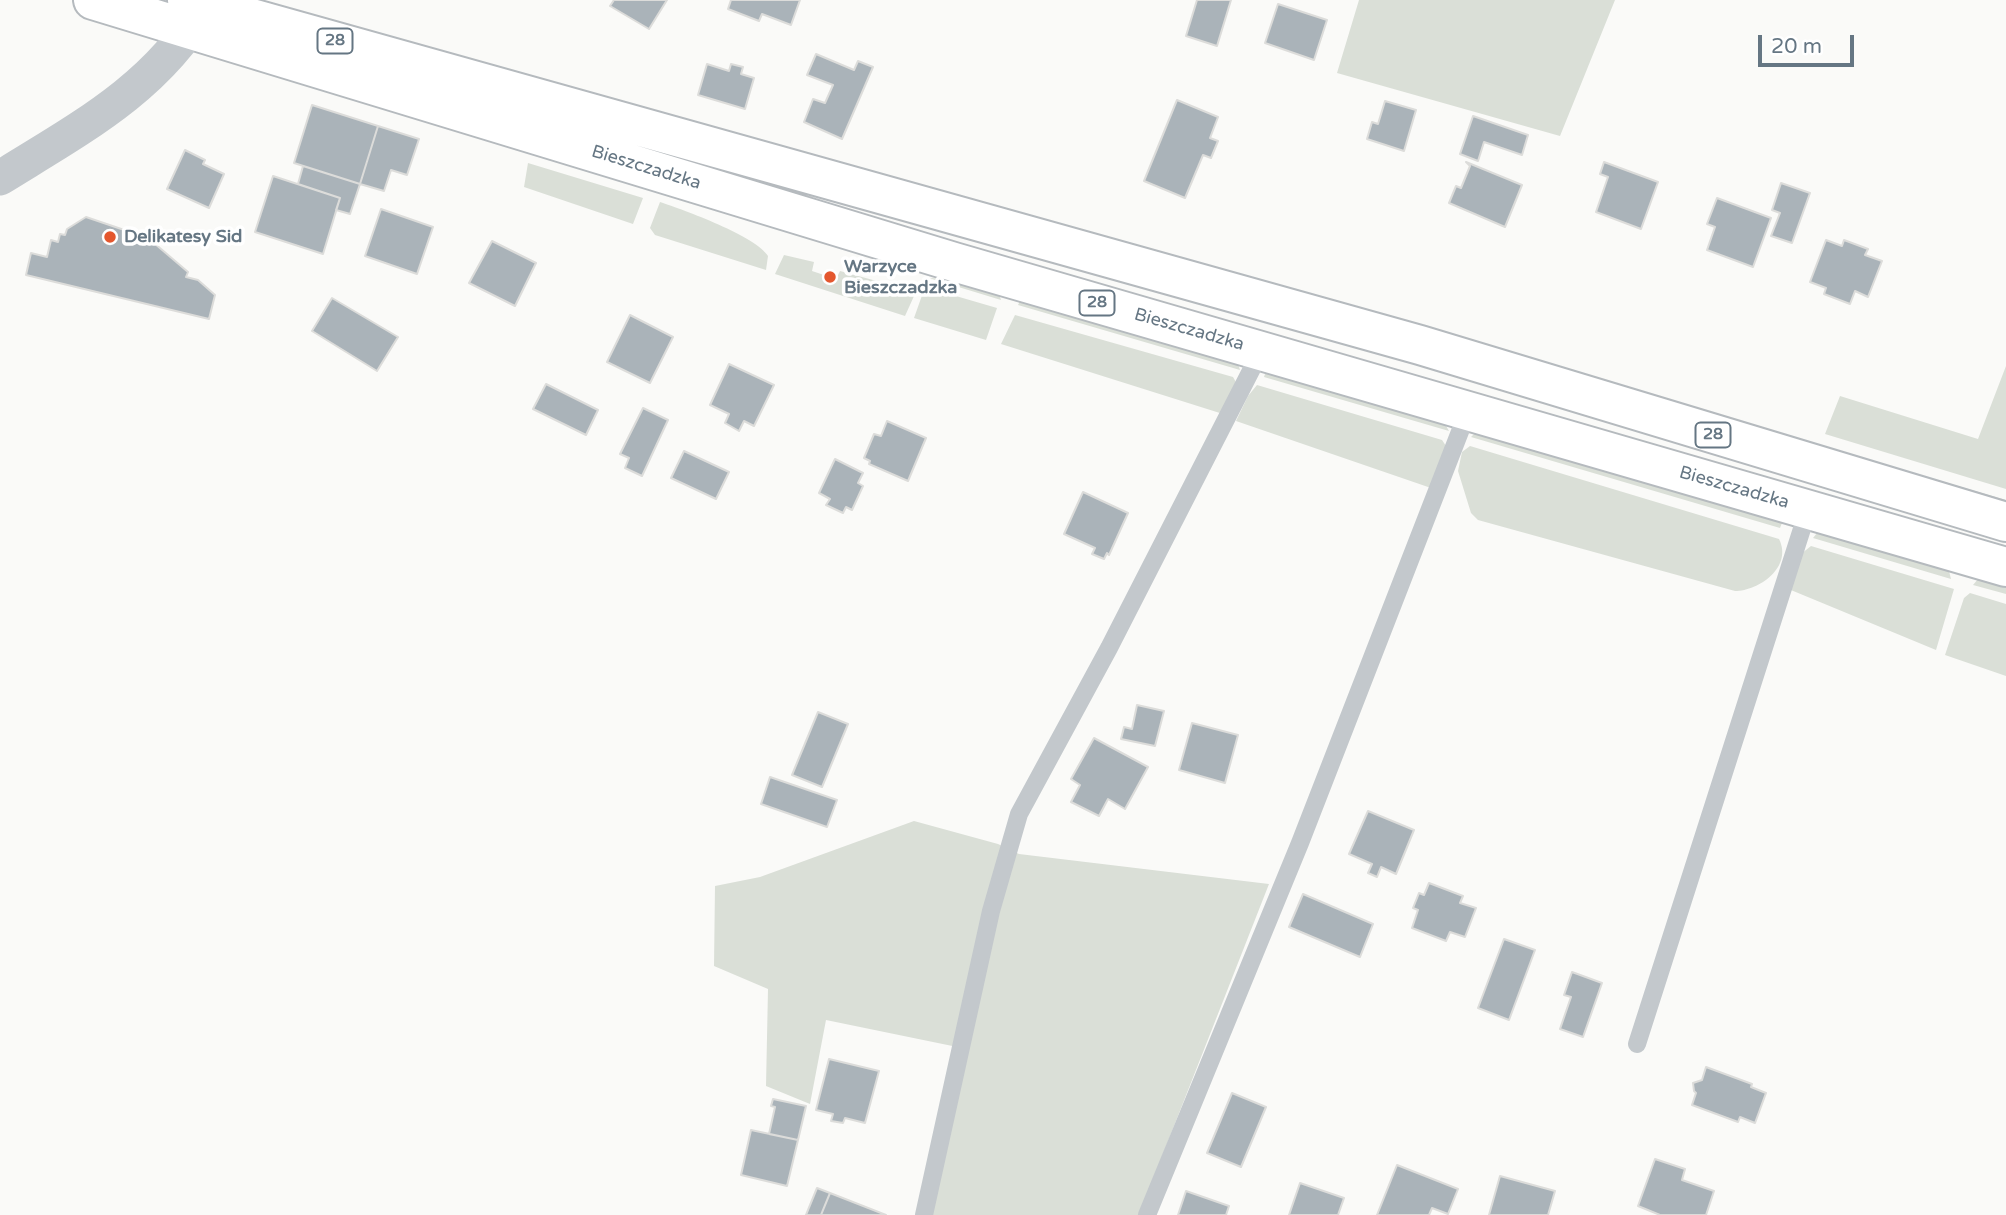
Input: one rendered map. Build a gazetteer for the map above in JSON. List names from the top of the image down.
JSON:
{
  "streets": {
    "main road": ["28", "Bieszczadzka"]
  },
  "places": ["Delikatesy Sid", "Warzyce Bieszczadzka"],
  "scale_bar": "20 m"
}
